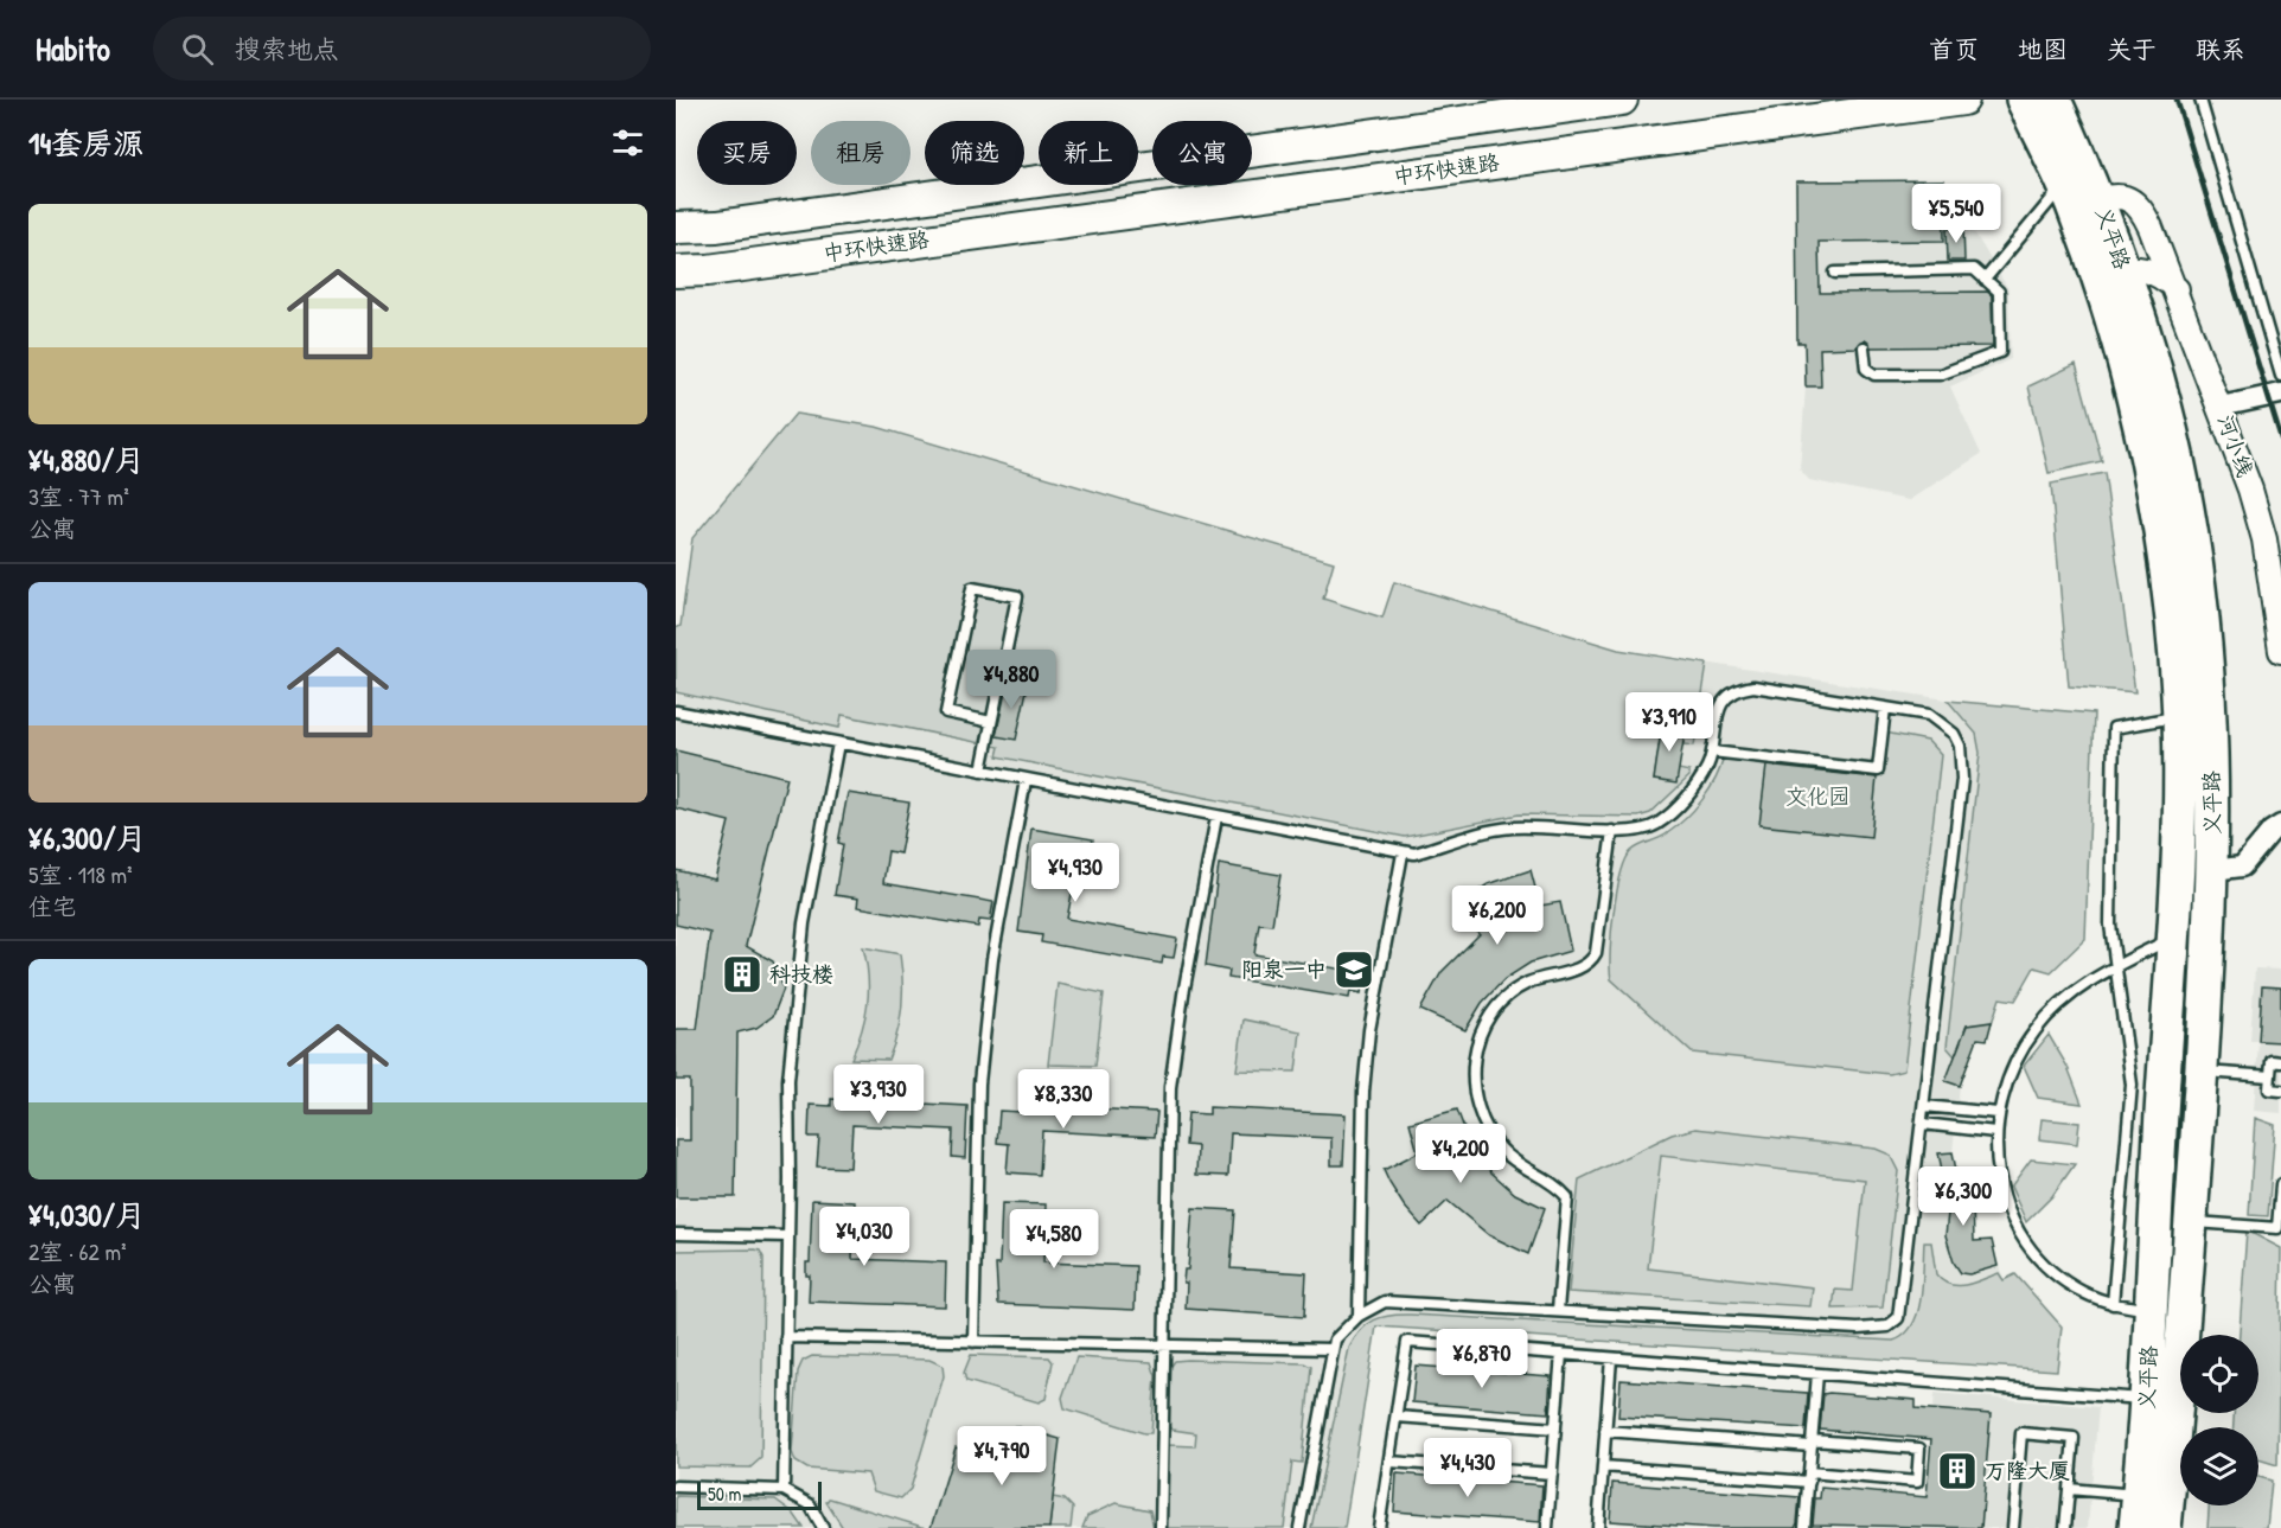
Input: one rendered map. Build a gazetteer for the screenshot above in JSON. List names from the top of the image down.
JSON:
{
  "streets": {
    "highway": ["义平路"],
    "main road": ["中环快速路"],
    "street": ["河小线"]
  },
  "crossings": [
    ["义平路", "河小线"]
  ],
  "parks": ["文化园"],
  "places": {
    "school or university": ["阳泉一中"],
    "building": ["科技楼", "万隆大厦"]
  },
  "scale_bar": "50 m",
  "page": {
    "header": "Habito",
    "search": "搜索地点",
    "nav": [
      "首页",
      "地图",
      "关于",
      "联系"
    ],
    "heading": "14套房源",
    "chip": [
      "买房",
      "租房",
      "筛选",
      "新上",
      "公寓"
    ],
    "price": [
      "¥5,540",
      "¥4,880",
      "¥3,910",
      "¥4,930",
      "¥6,200",
      "¥3,930",
      "¥8,330",
      "¥4,200",
      "¥6,300",
      "¥4,030",
      "¥4,580",
      "¥6,870",
      "¥4,790",
      "¥4,430"
    ],
    "list": [
      {
        "name": "¥4,880/月",
        "note": "3室 · 77 m² · 公寓"
      },
      {
        "name": "¥6,300/月",
        "note": "5室 · 118 m² · 住宅"
      },
      {
        "name": "¥4,030/月",
        "note": "2室 · 62 m² · 公寓"
      }
    ],
    "scale": "50 m"
  }
}
